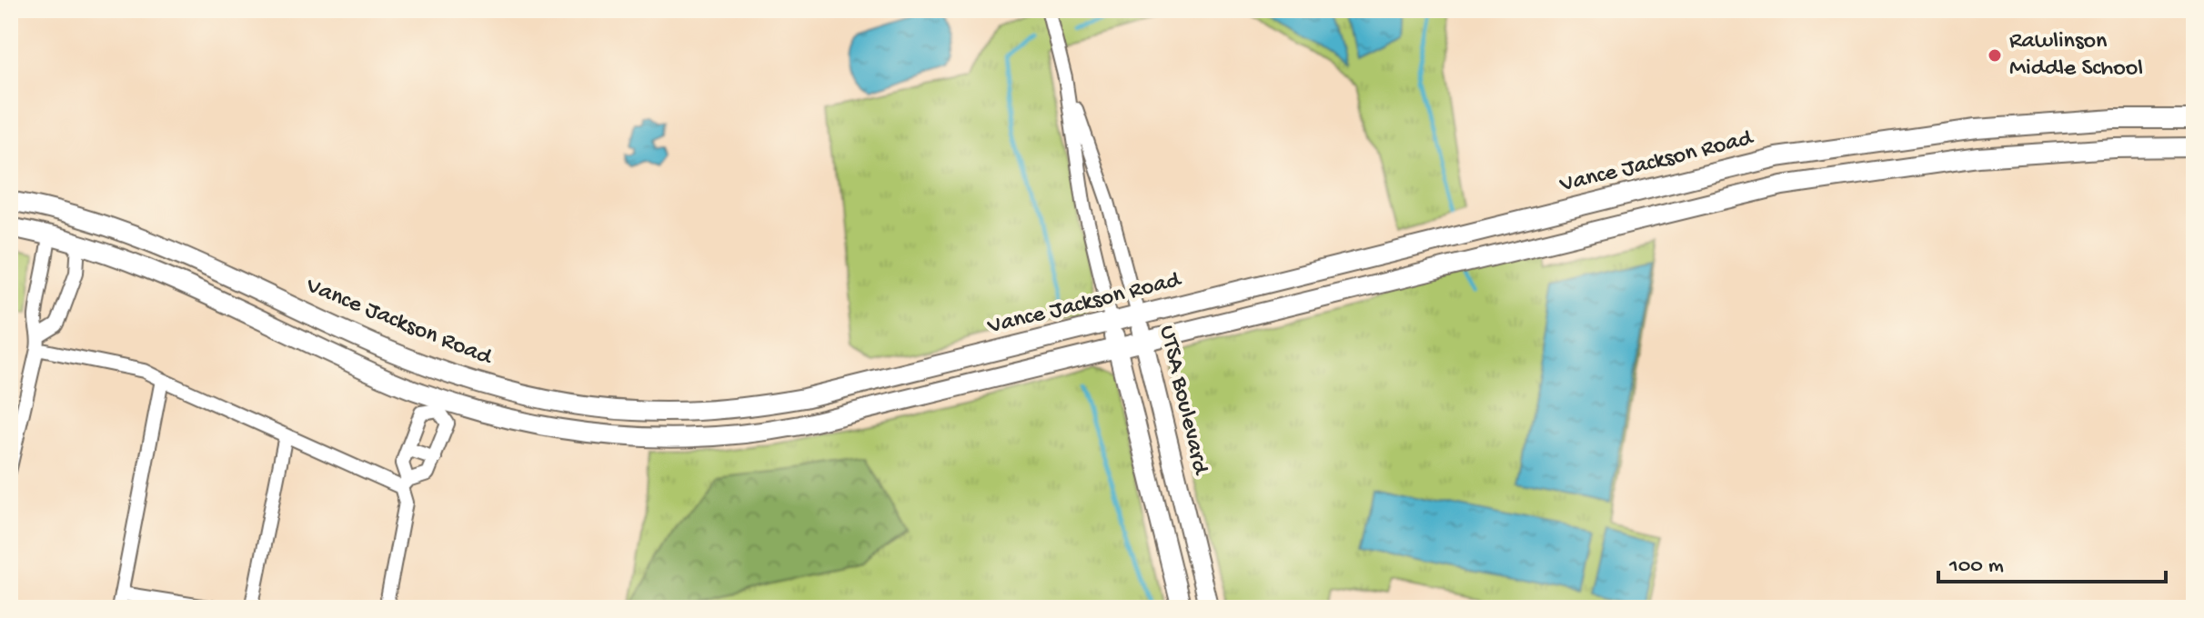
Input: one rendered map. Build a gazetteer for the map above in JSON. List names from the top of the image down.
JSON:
{
  "streets": {
    "main road": ["Vance Jackson Road", "UTSA Boulevard"]
  },
  "crossings": [
    ["Vance Jackson Road", "UTSA Boulevard"]
  ],
  "places": ["Rawlinson Middle School"],
  "scale_bar": "100 m"
}
